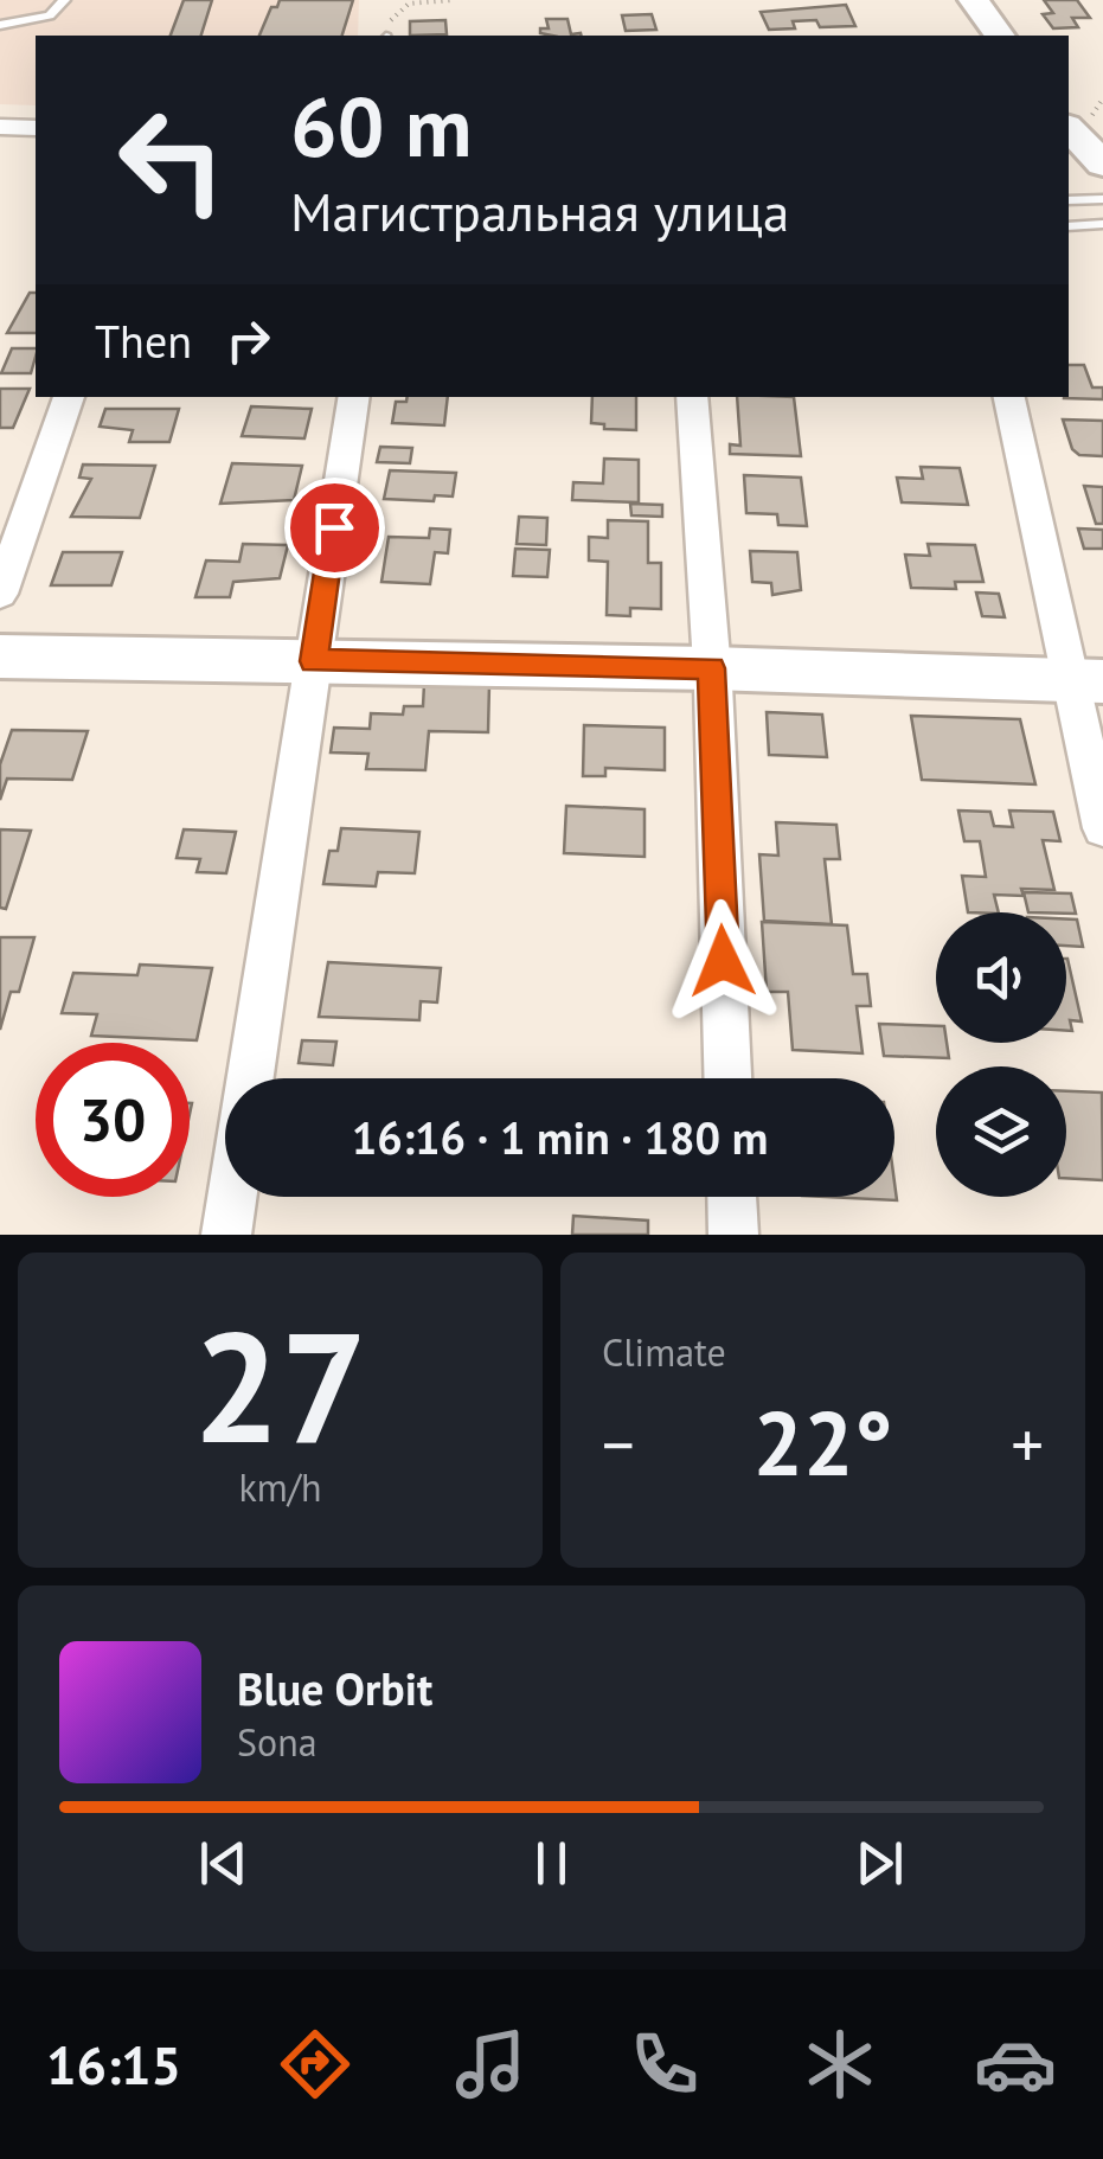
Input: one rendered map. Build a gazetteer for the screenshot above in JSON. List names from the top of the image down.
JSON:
{
  "page": {
    "turn": ["60 m", "Магистральная улица"],
    "then": "Then",
    "limit": "30",
    "trip": "16:16 · 1 min · 180 m",
    "tile": [
      ["27", "km/h"],
      "Climate"
    ],
    "heat": ["−", "22°", "+"],
    "song": ["Blue Orbit", "Sona"],
    "tabs": "16:15"
  }
}
